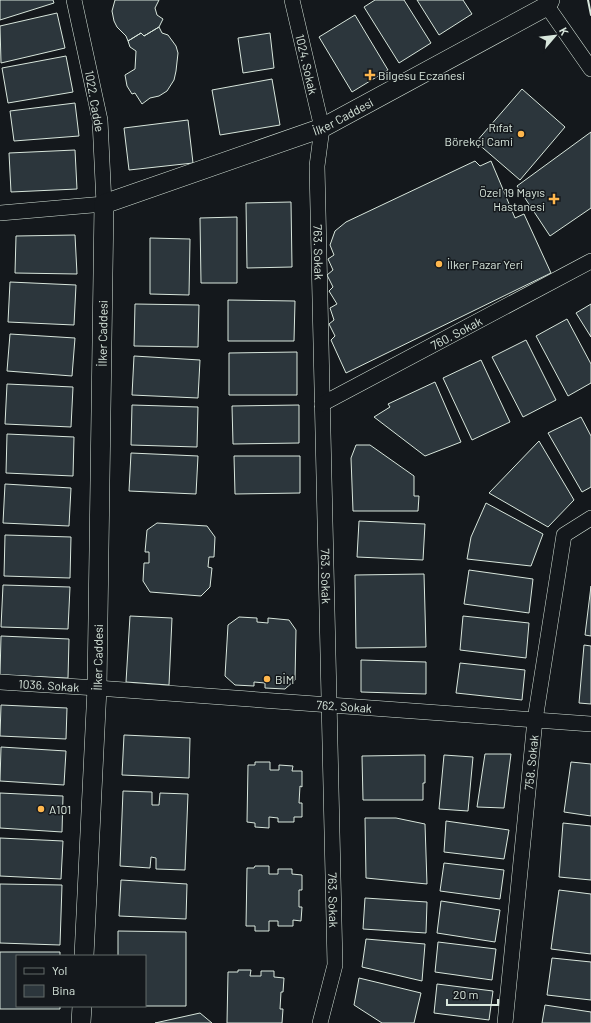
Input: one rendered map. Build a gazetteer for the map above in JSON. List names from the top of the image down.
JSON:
{
  "streets": {
    "street": [
      "1024. Sokak",
      "1022. Cadde",
      "İlker Caddesi",
      "763. Sokak",
      "760. Sokak",
      "1036. Sokak",
      "762. Sokak",
      "758. Sokak"
    ]
  },
  "crossings": [
    ["1024. Sokak", "İlker Caddesi"],
    ["1024. Sokak", "763. Sokak"],
    ["1022. Cadde", "İlker Caddesi"],
    ["İlker Caddesi", "763. Sokak"],
    ["İlker Caddesi", "1036. Sokak"],
    ["İlker Caddesi", "762. Sokak"],
    ["763. Sokak", "760. Sokak"],
    ["763. Sokak", "762. Sokak"],
    ["1036. Sokak", "762. Sokak"],
    ["762. Sokak", "758. Sokak"]
  ],
  "places": {
    "health": ["Bilgesu Eczanesi", "Özel 19 Mayıs Hastanesi"],
    "other": [
      "Rıfat Börekçi Cami",
      "İlker Pazar Yeri",
      "BİM",
      "A101"
    ]
  },
  "legend": ["Yol", "Bina"],
  "scale_bar": "20 m",
  "north": "top right"
}
